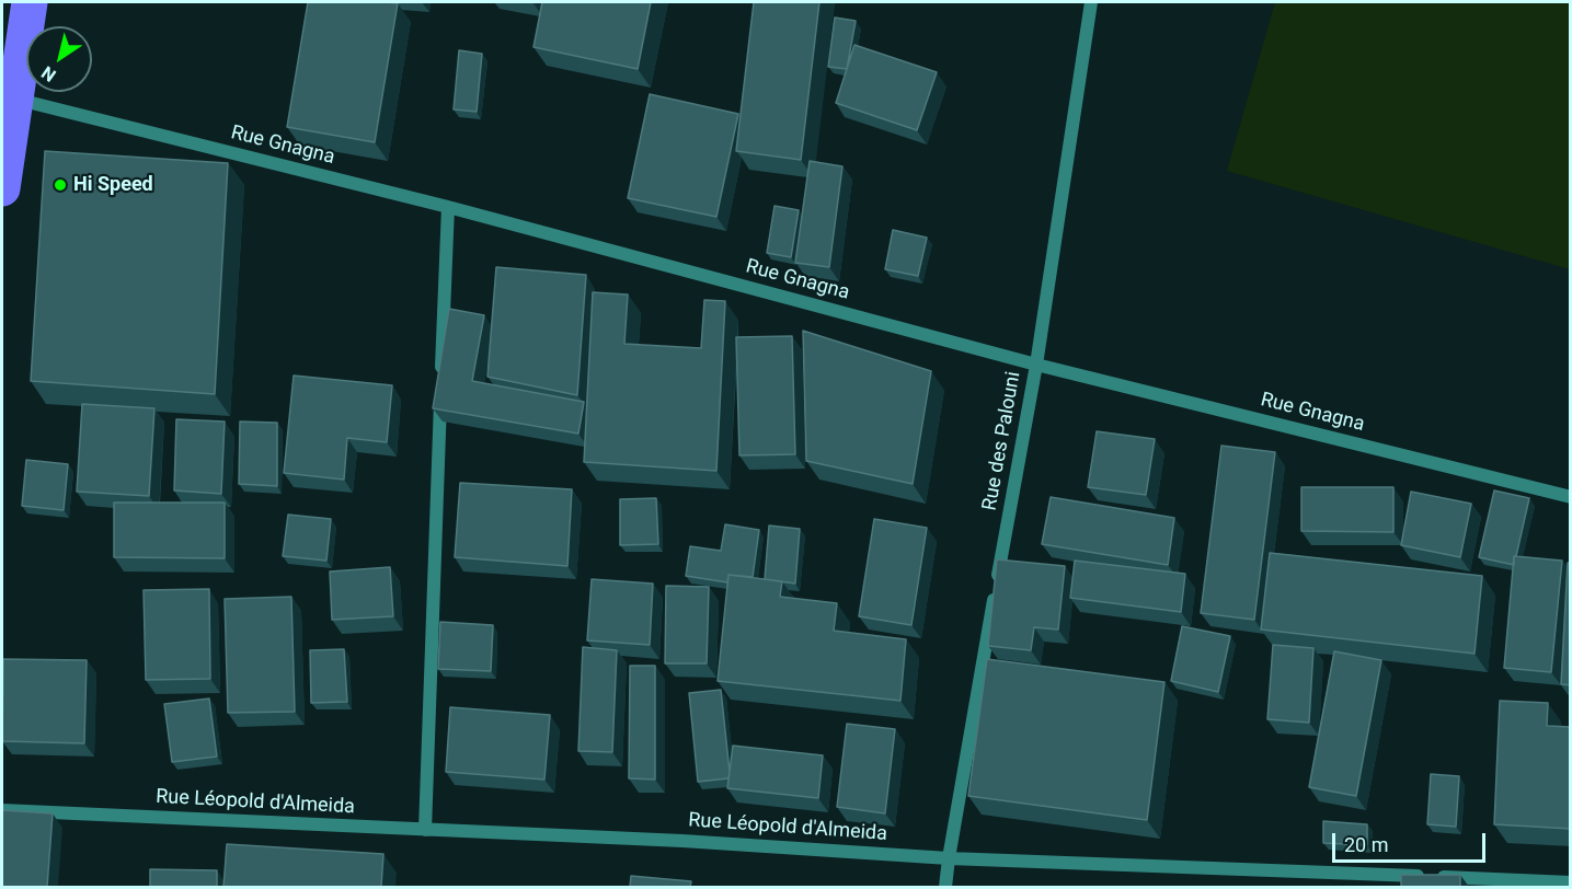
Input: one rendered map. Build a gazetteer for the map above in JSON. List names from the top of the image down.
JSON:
{
  "streets": {
    "street": ["Rue Gnagna", "Rue des Palouni", "Rue Léopold d'Almeida"]
  },
  "crossings": [
    ["Rue Gnagna", "Rue des Palouni"],
    ["Rue des Palouni", "Rue Léopold d'Almeida"]
  ],
  "places": ["Hi Speed"],
  "scale_bar": "20 m",
  "north": "bottom left"
}
